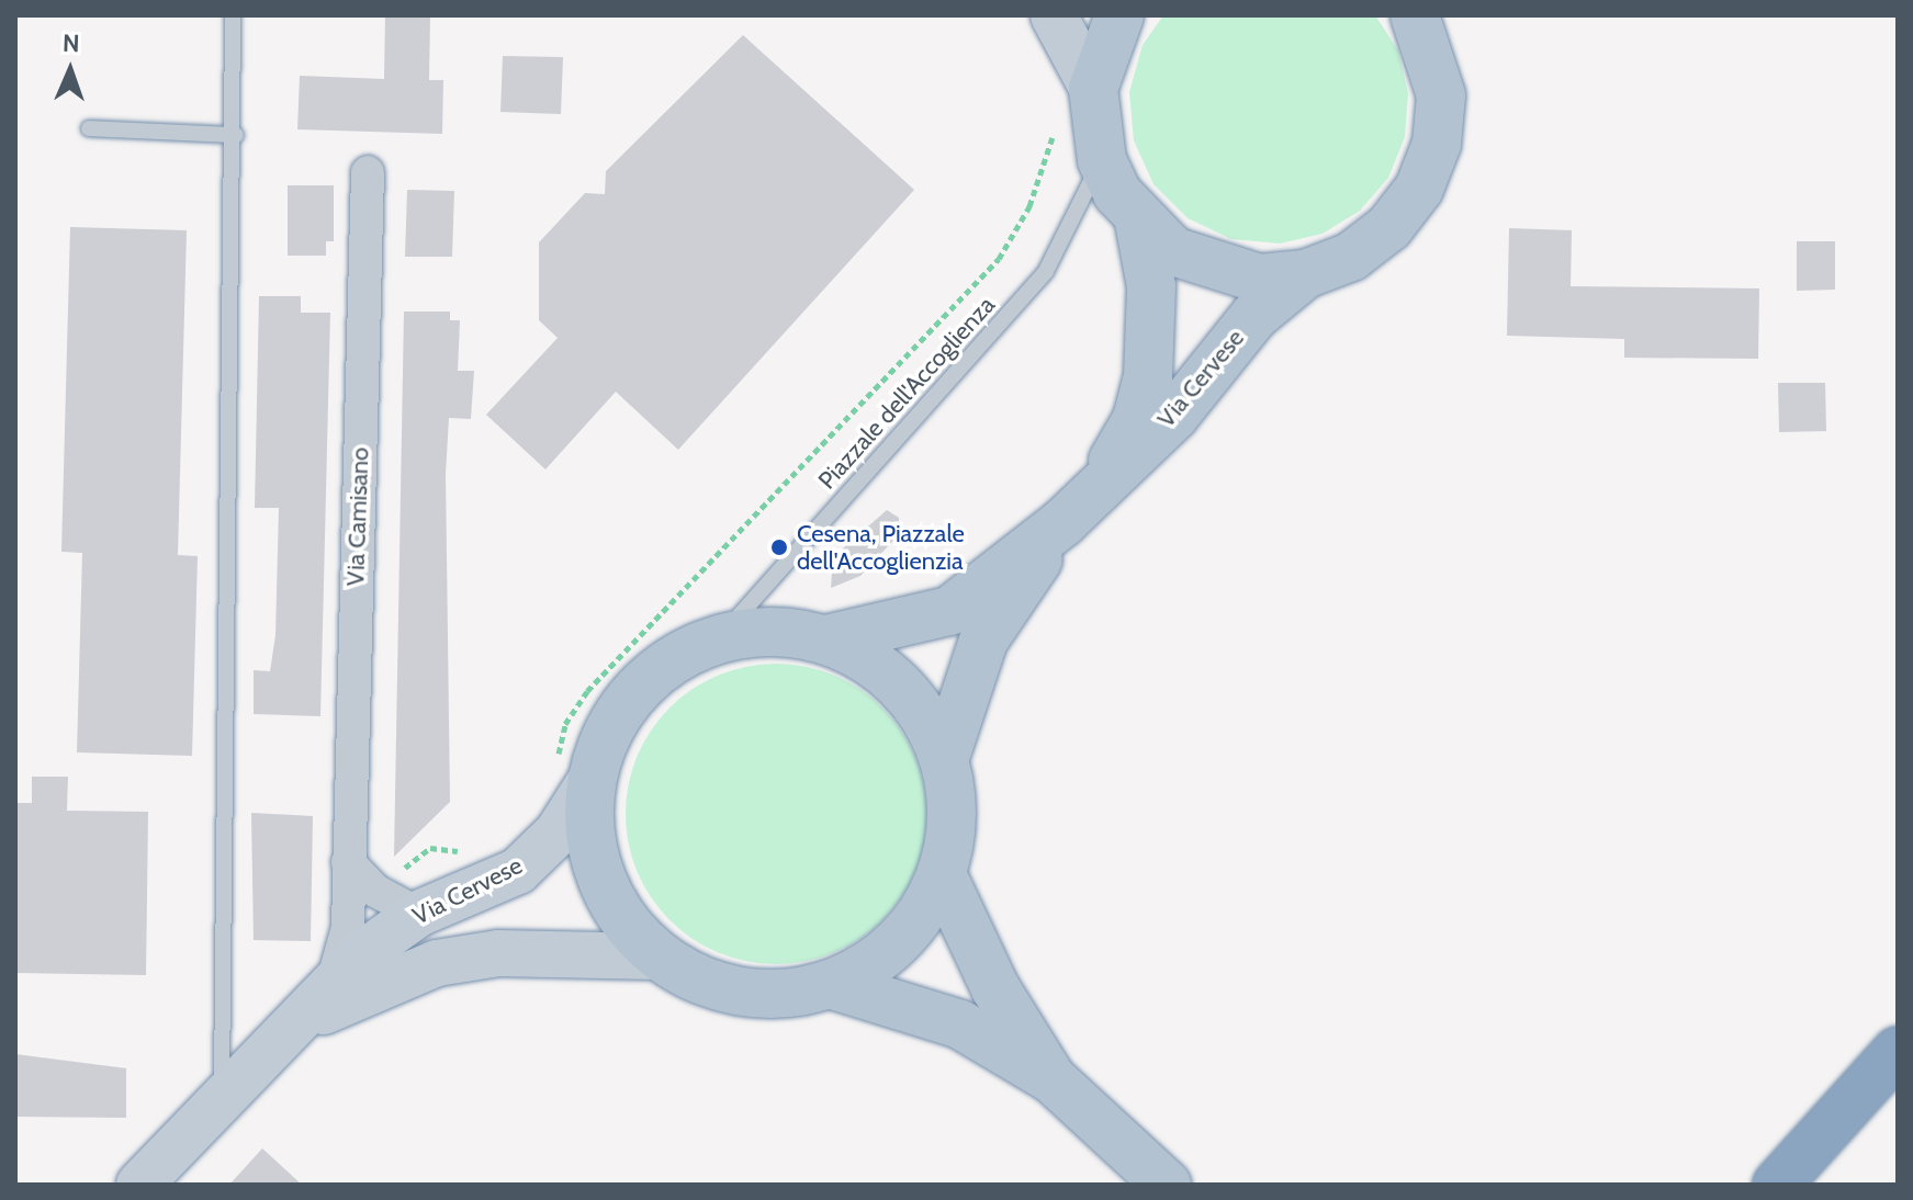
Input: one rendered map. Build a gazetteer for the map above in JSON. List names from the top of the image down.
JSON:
{
  "streets": {
    "main road": ["Via Cervese"],
    "street": ["Via Camisano"],
    "lane": ["Piazzale dell'Accoglienza"]
  },
  "crossings": [
    ["Via Cervese", "Via Camisano"]
  ],
  "places": ["Cesena, Piazzale dell'Accoglienzia"],
  "north": "top"
}
